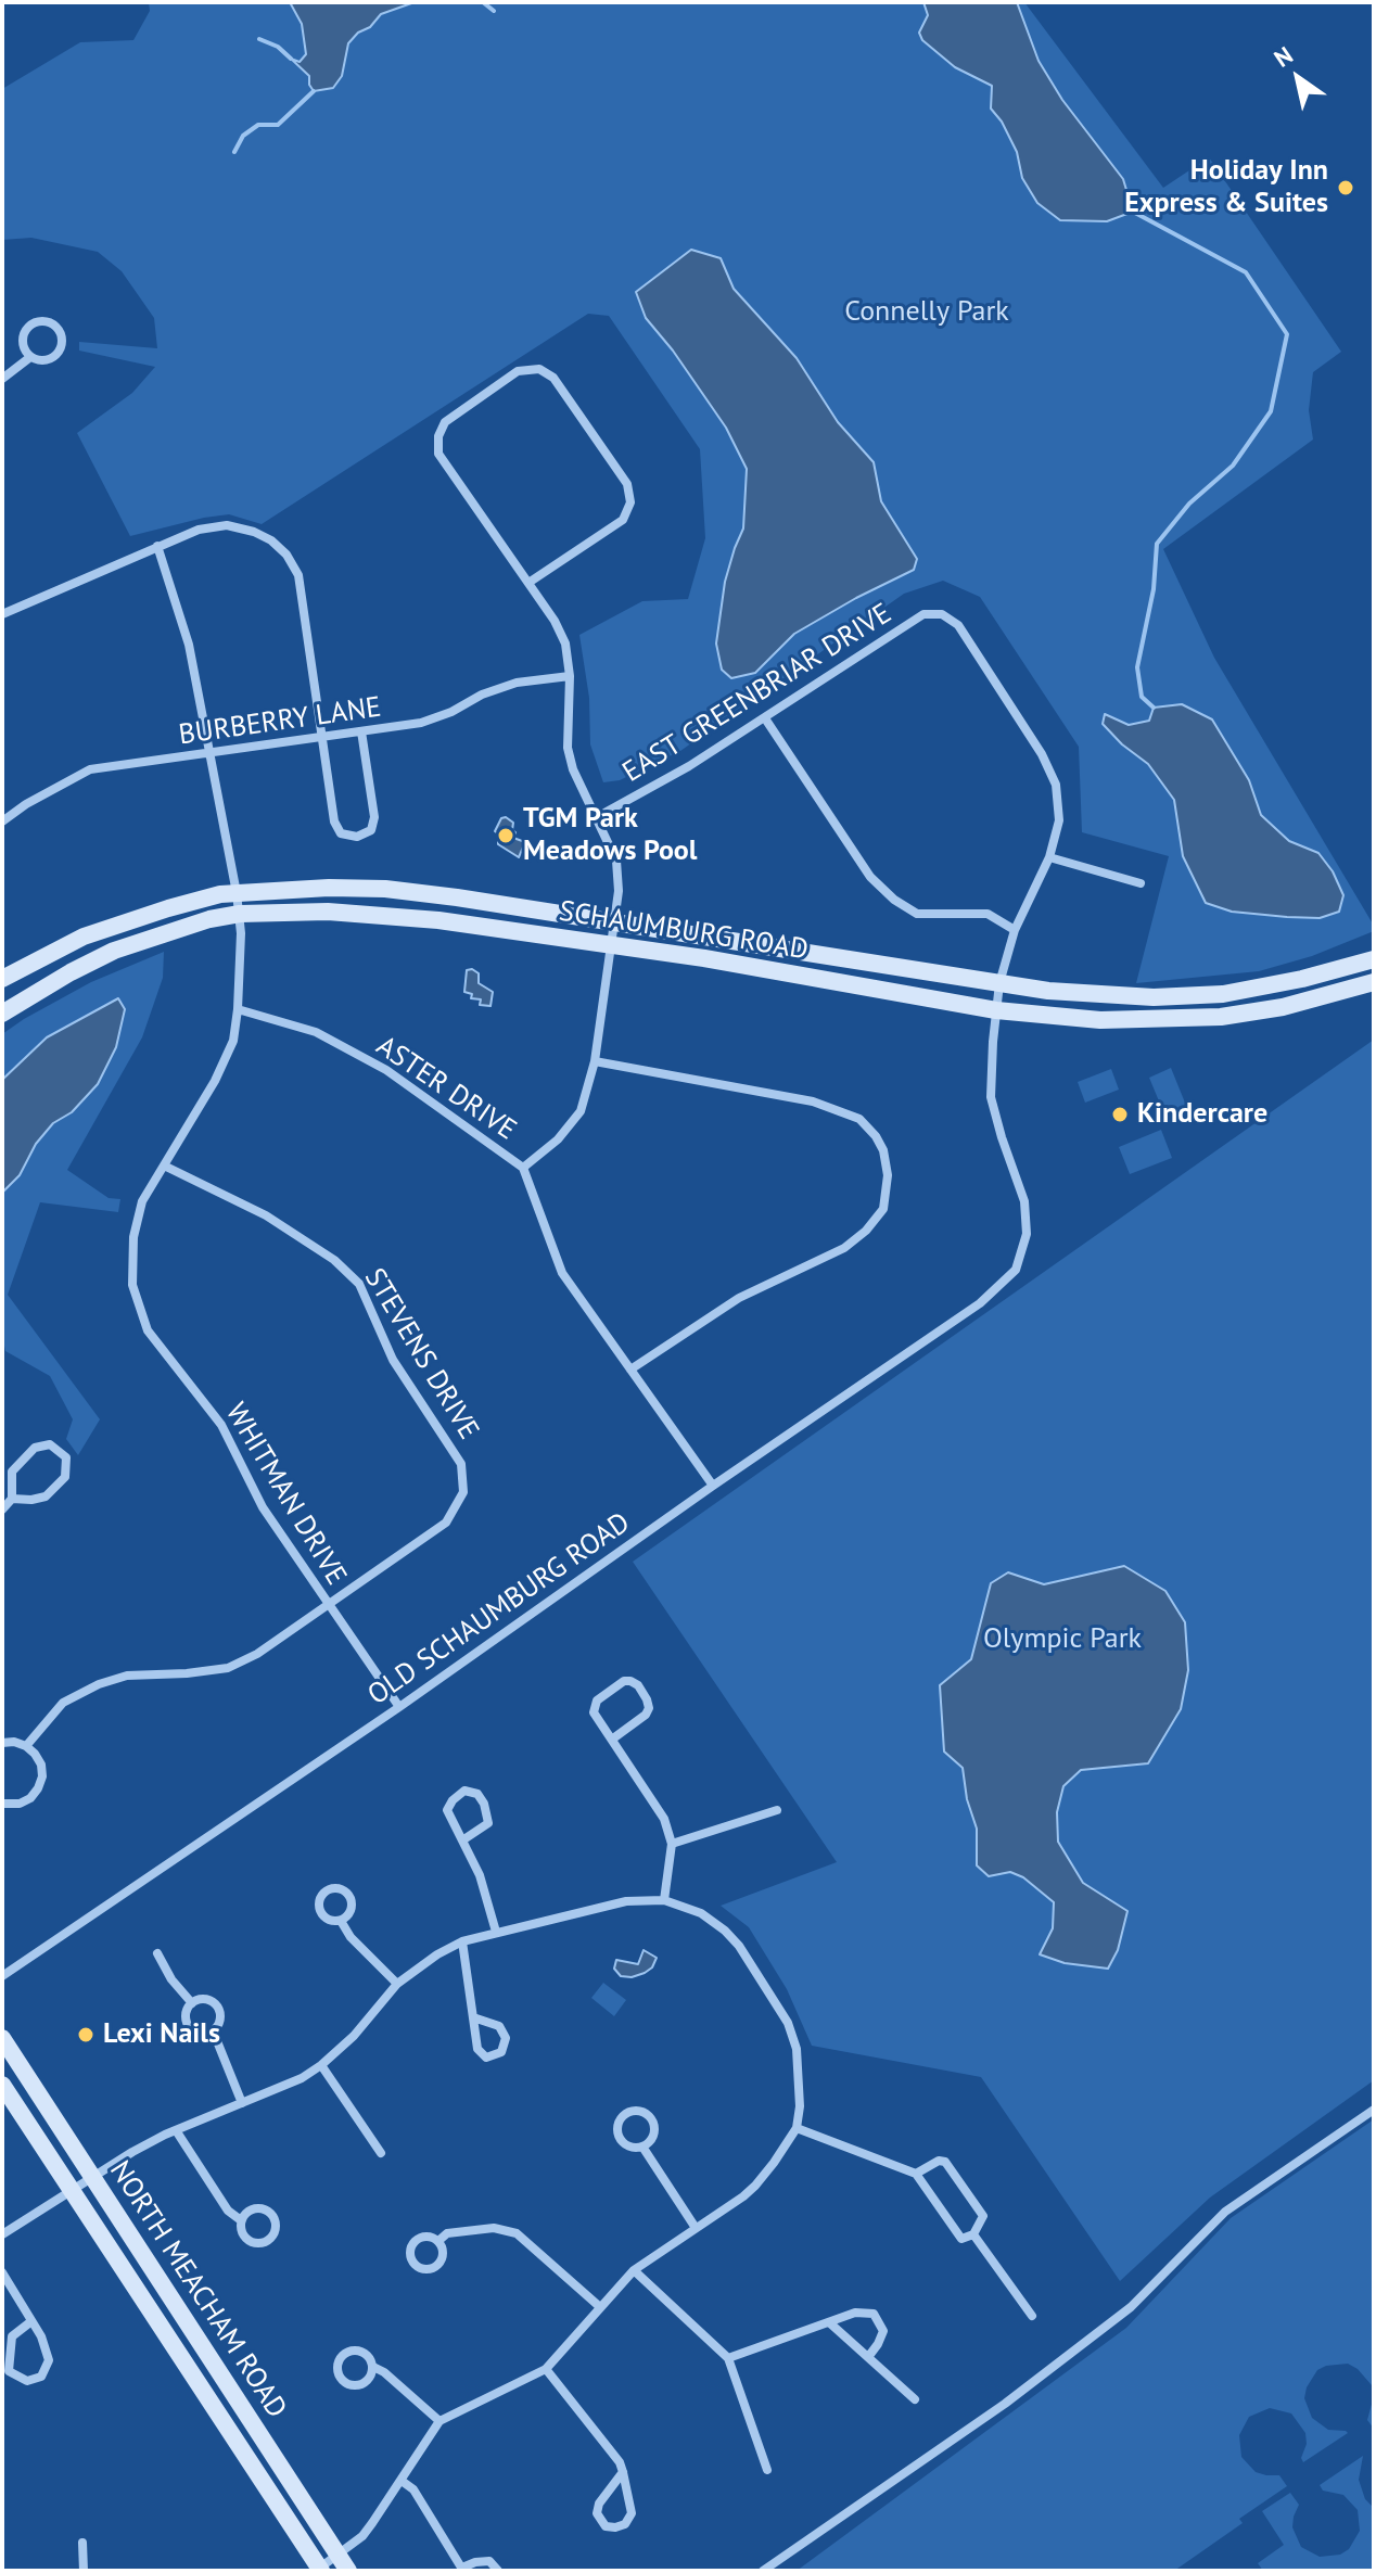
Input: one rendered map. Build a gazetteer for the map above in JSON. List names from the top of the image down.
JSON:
{
  "streets": {
    "street": [
      "EAST GREENBRIAR DRIVE",
      "BURBERRY LANE",
      "SCHAUMBURG ROAD",
      "ASTER DRIVE",
      "STEVENS DRIVE",
      "WHITMAN DRIVE",
      "OLD SCHAUMBURG ROAD",
      "NORTH MEACHAM ROAD"
    ]
  },
  "crossings": [
    ["BURBERRY LANE", "WHITMAN DRIVE"],
    ["SCHAUMBURG ROAD", "WHITMAN DRIVE"],
    ["SCHAUMBURG ROAD", "OLD SCHAUMBURG ROAD"],
    ["ASTER DRIVE", "WHITMAN DRIVE"],
    ["ASTER DRIVE", "OLD SCHAUMBURG ROAD"],
    ["STEVENS DRIVE", "WHITMAN DRIVE"],
    ["WHITMAN DRIVE", "OLD SCHAUMBURG ROAD"]
  ],
  "parks": ["Connelly Park", "Olympic Park"],
  "places": [
    "Holiday Inn Express & Suites",
    "TGM Park Meadows Pool",
    "Kindercare",
    "Lexi Nails"
  ],
  "north": "top left"
}
